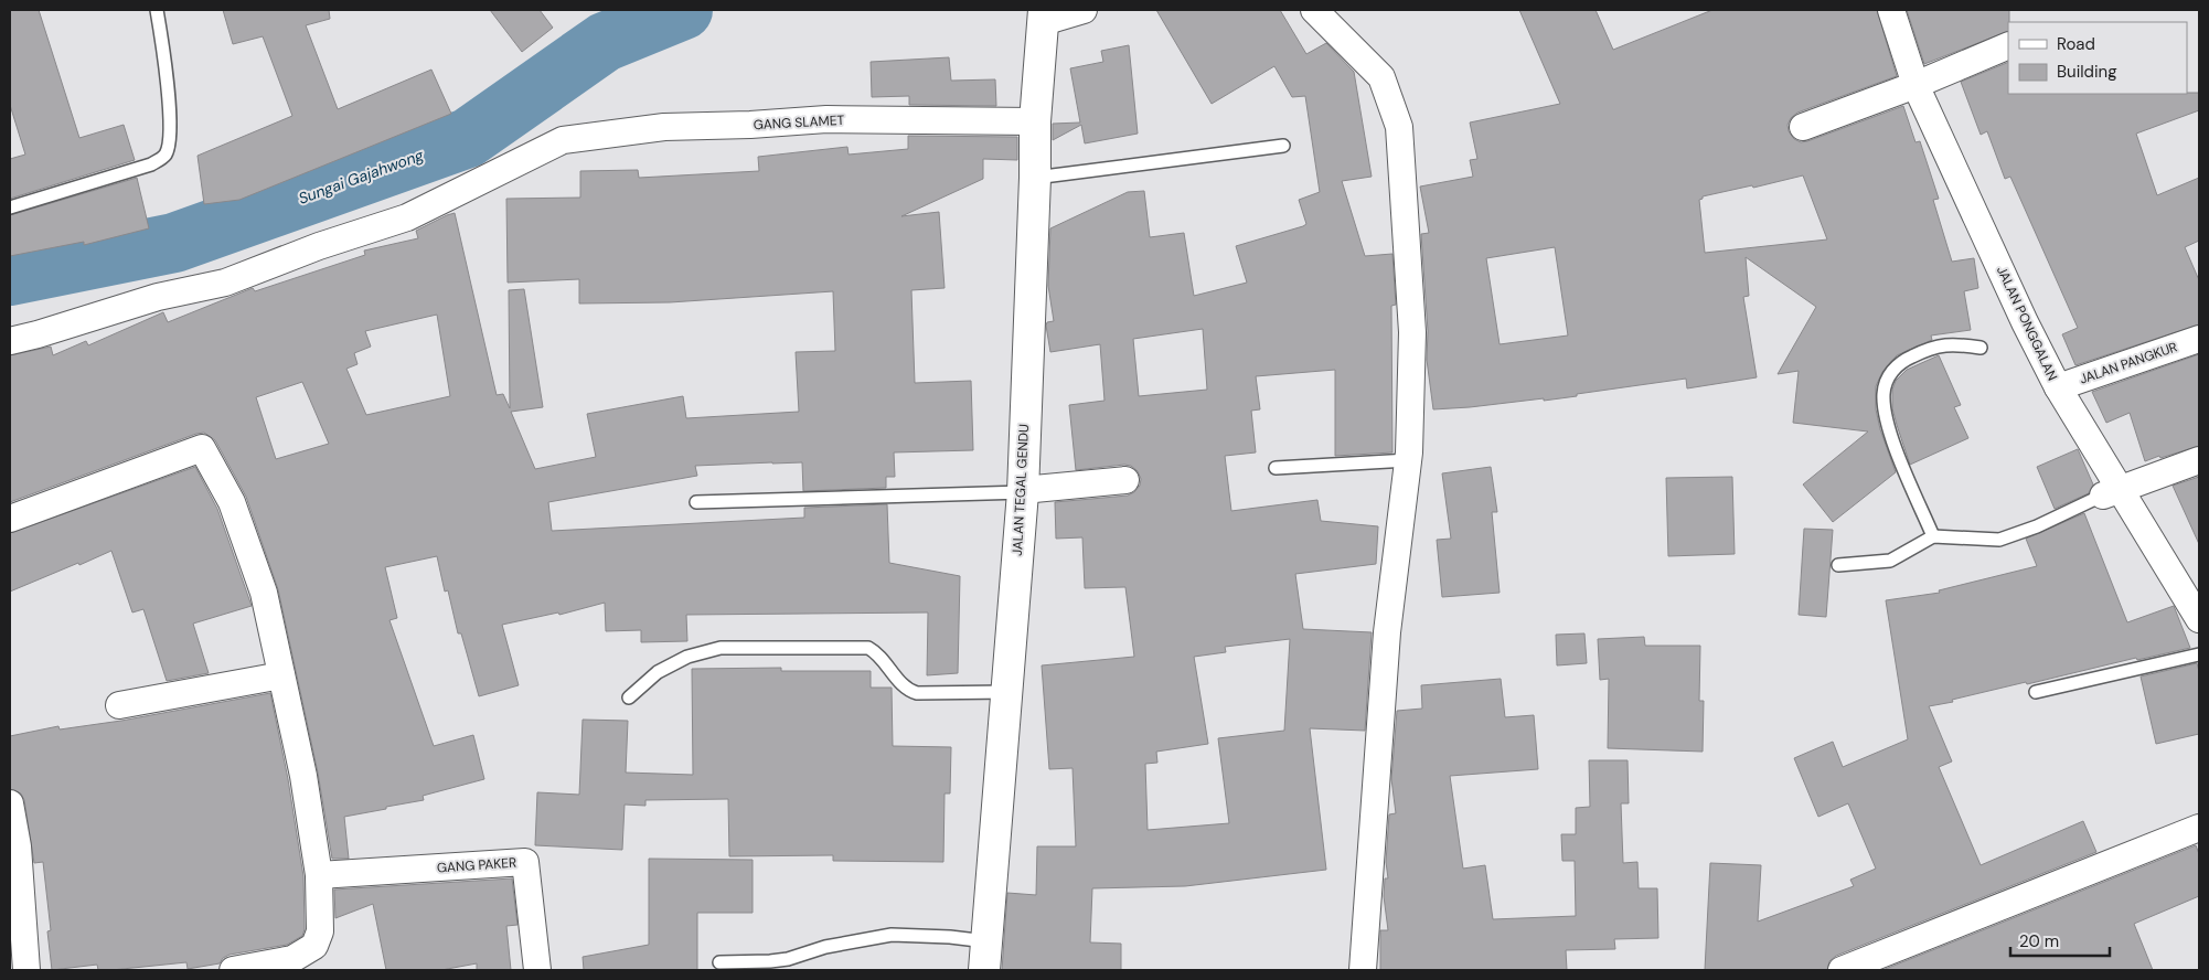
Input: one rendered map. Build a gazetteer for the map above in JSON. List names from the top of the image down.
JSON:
{
  "streets": {
    "street": [
      "GANG SLAMET",
      "JALAN PONGGALAN",
      "JALAN PANGKUR",
      "JALAN TEGAL GENDU",
      "GANG PAKER"
    ]
  },
  "crossings": [
    ["GANG SLAMET", "JALAN TEGAL GENDU"],
    ["JALAN PONGGALAN", "JALAN PANGKUR"]
  ],
  "water": ["Sungai Gajahwong"],
  "legend": ["Road", "Building"],
  "scale_bar": "20 m"
}
